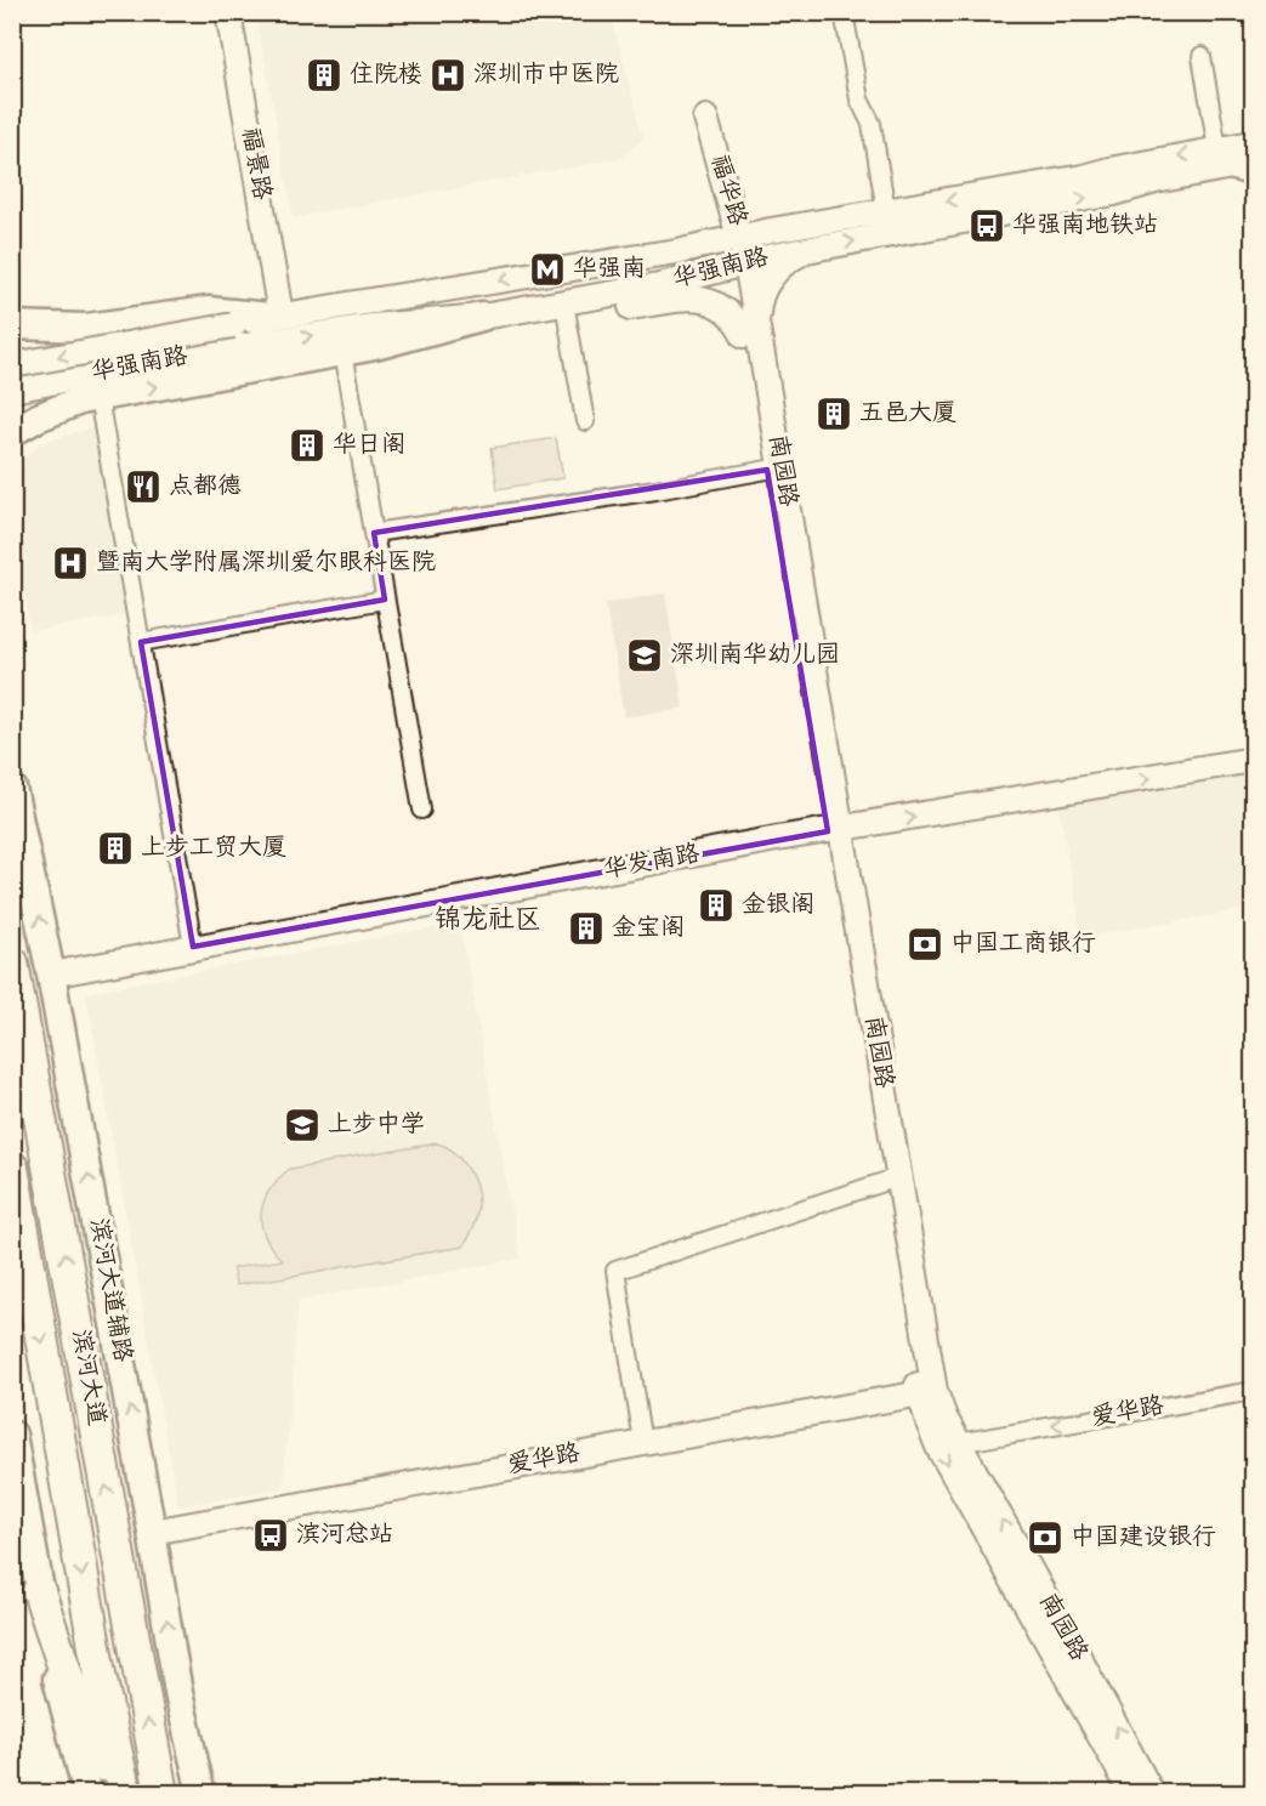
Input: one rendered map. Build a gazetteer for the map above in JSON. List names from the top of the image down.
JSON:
{
  "streets": {
    "highway": ["滨河大道"],
    "main road": [
      "福景路",
      "福华路",
      "华强南路",
      "南园路",
      "华发南路",
      "滨河大道辅路",
      "爱华路"
    ]
  },
  "crossings": [
    ["福景路", "华强南路"],
    ["福华路", "华强南路"],
    ["福华路", "南园路"],
    ["华强南路", "南园路"],
    ["南园路", "华发南路"],
    ["南园路", "爱华路"],
    ["华发南路", "滨河大道辅路"],
    ["滨河大道辅路", "爱华路"]
  ],
  "districts": ["锦龙社区"],
  "places": {
    "building": [
      "住院楼",
      "五邑大厦",
      "华日阁",
      "上步工贸大厦",
      "金银阁",
      "金宝阁"
    ],
    "hospital": ["深圳市中医院", "暨南大学附属深圳爱尔眼科医院"],
    "bus stop": ["华强南地铁站", "滨河总站"],
    "metro station": ["华强南"],
    "restaurant": ["点都德"],
    "school or university": ["深圳南华幼儿园", "上步中学"],
    "bank": ["中国工商银行", "中国建设银行"]
  }
}
